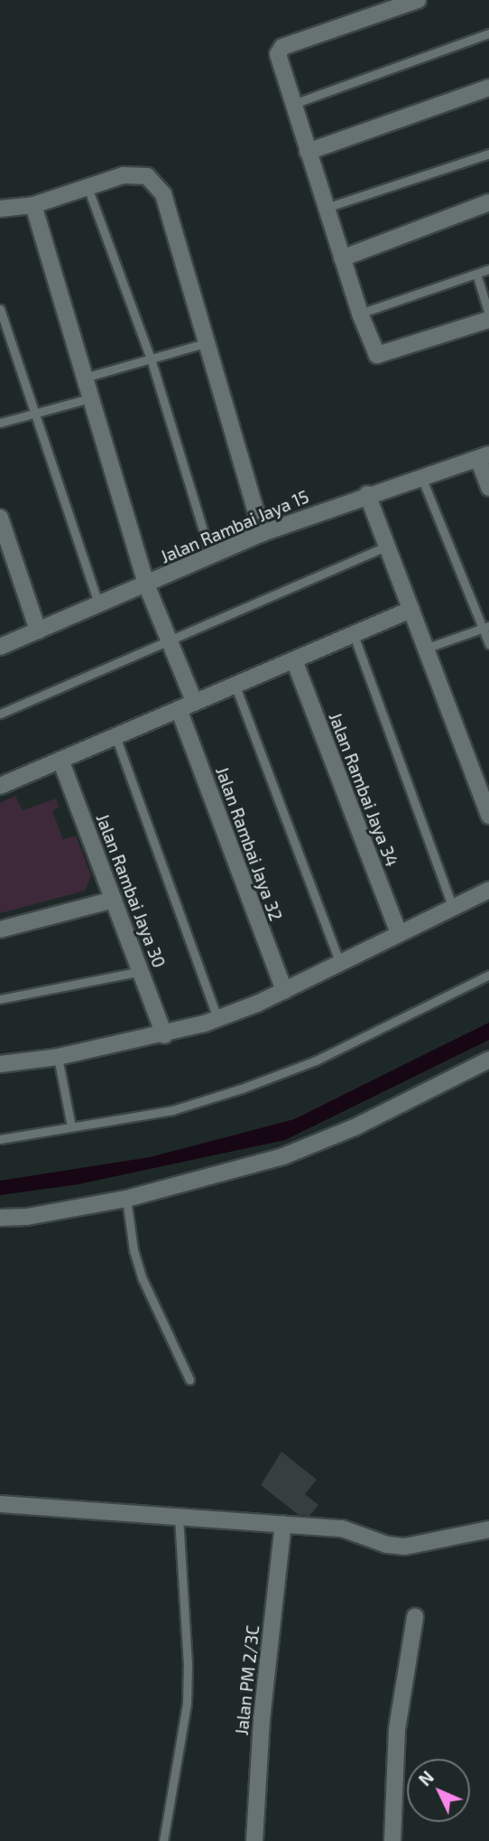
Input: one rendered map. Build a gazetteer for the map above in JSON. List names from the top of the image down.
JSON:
{
  "streets": {
    "street": [
      "Jalan Rambai Jaya 15",
      "Jalan Rambai Jaya 34",
      "Jalan Rambai Jaya 32",
      "Jalan Rambai Jaya 30",
      "Jalan PM 2/3C"
    ]
  },
  "north": "top left"
}
